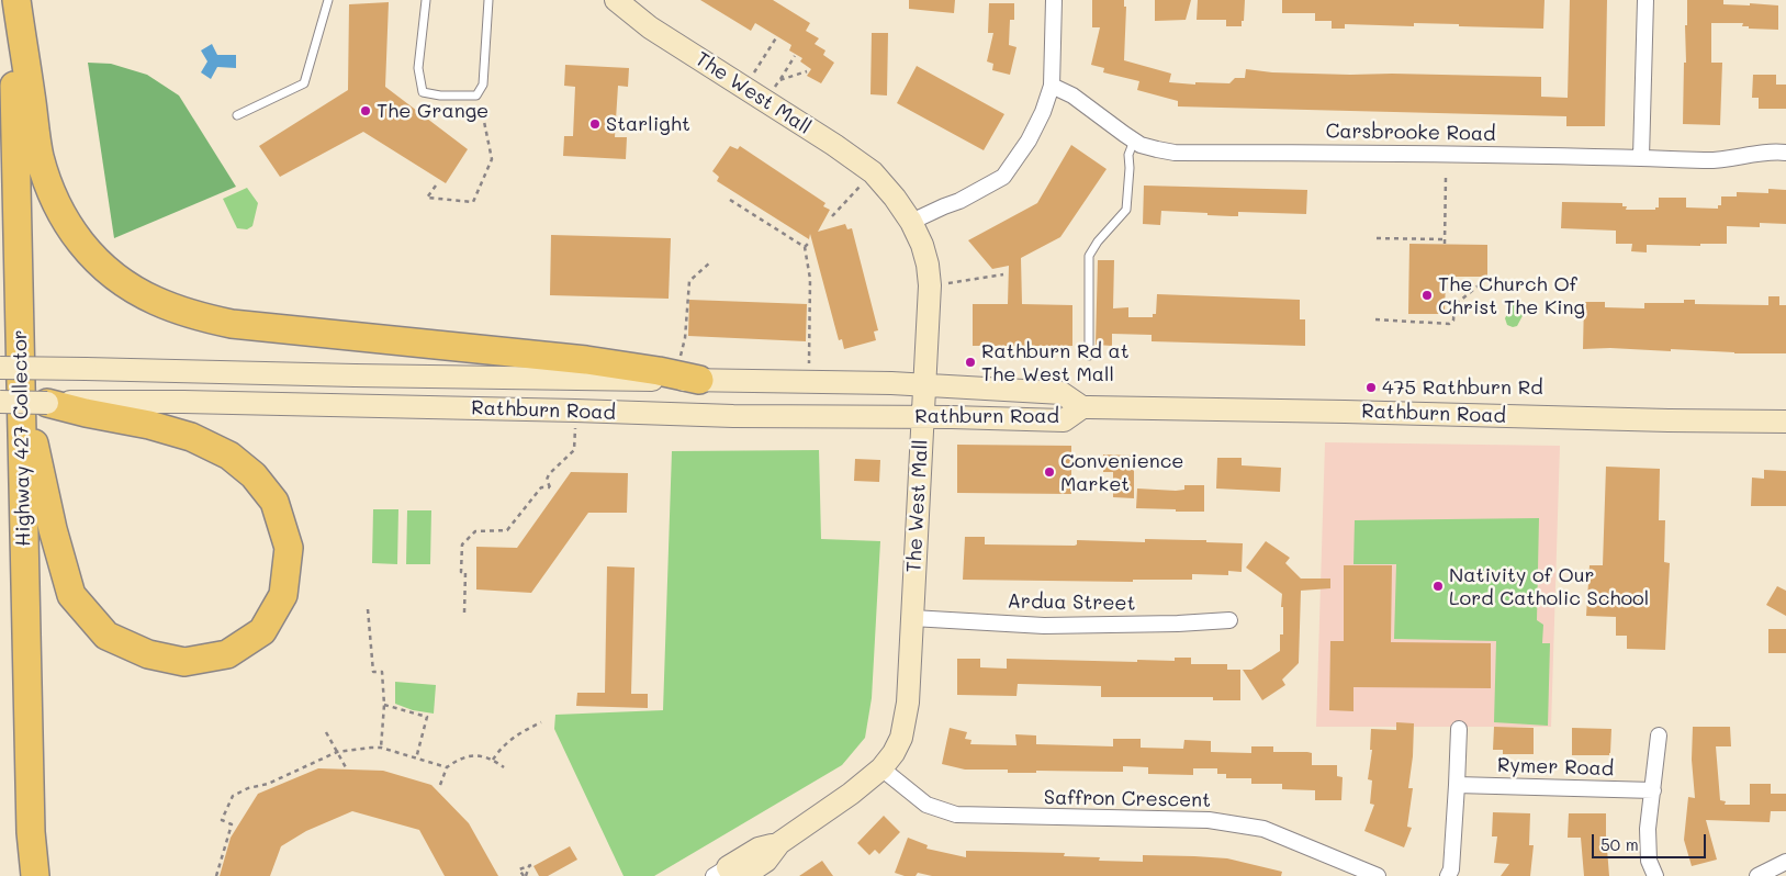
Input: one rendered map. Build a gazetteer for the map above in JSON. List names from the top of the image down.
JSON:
{
  "streets": {
    "highway": ["Highway 427 Collector"],
    "main road": ["The West Mall", "Rathburn Road"],
    "street": [
      "Carsbrooke Road",
      "Ardua Street",
      "Rymer Road",
      "Saffron Crescent"
    ]
  },
  "crossings": [
    ["The West Mall", "Rathburn Road"],
    ["The West Mall", "Ardua Street"],
    ["The West Mall", "Saffron Crescent"],
    ["Rathburn Road", "Highway 427 Collector"]
  ],
  "places": [
    "The Grange",
    "Starlight",
    "The Church Of Christ The King",
    "Rathburn Rd at The West Mall",
    "475 Rathburn Rd",
    "Convenience Market",
    "Nativity of Our Lord Catholic School"
  ],
  "scale_bar": "50 m"
}
